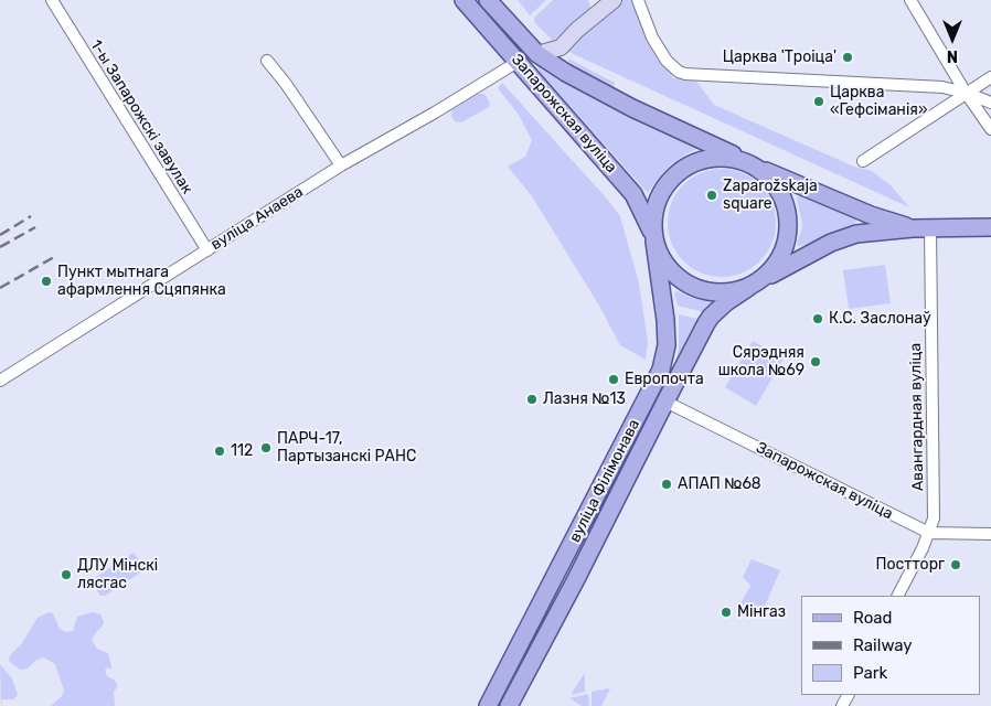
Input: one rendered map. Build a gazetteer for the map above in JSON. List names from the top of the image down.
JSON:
{
  "streets": {
    "main road": ["Запарожская вуліца", "вуліца Філімонава"],
    "street": ["1-ы Запарожскі завулак", "вуліца Анаева", "Авангардная вуліца"]
  },
  "crossings": [
    ["Запарожская вуліца", "вуліца Анаева"],
    ["Запарожская вуліца", "Авангардная вуліца"],
    ["Запарожская вуліца", "вуліца Філімонава"],
    ["1-ы Запарожскі завулак", "вуліца Анаева"]
  ],
  "places": [
    "Царква 'Троіца'",
    "Царква «Гефсіманія»",
    "Zaparožskaja square",
    "Пункт мытнага афармлення Сцяпянка",
    "К.С. Заслонаў",
    "Сярэдняя школа №69",
    "Европочта",
    "Лазня №13",
    "ПАРЧ-17, Партызанскі РАНС",
    "112",
    "АПАП №68",
    "Постторг",
    "ДЛУ Мінскі лясгас",
    "Мінгаз"
  ],
  "legend": ["Road", "Railway", "Park"],
  "north": "bottom"
}
